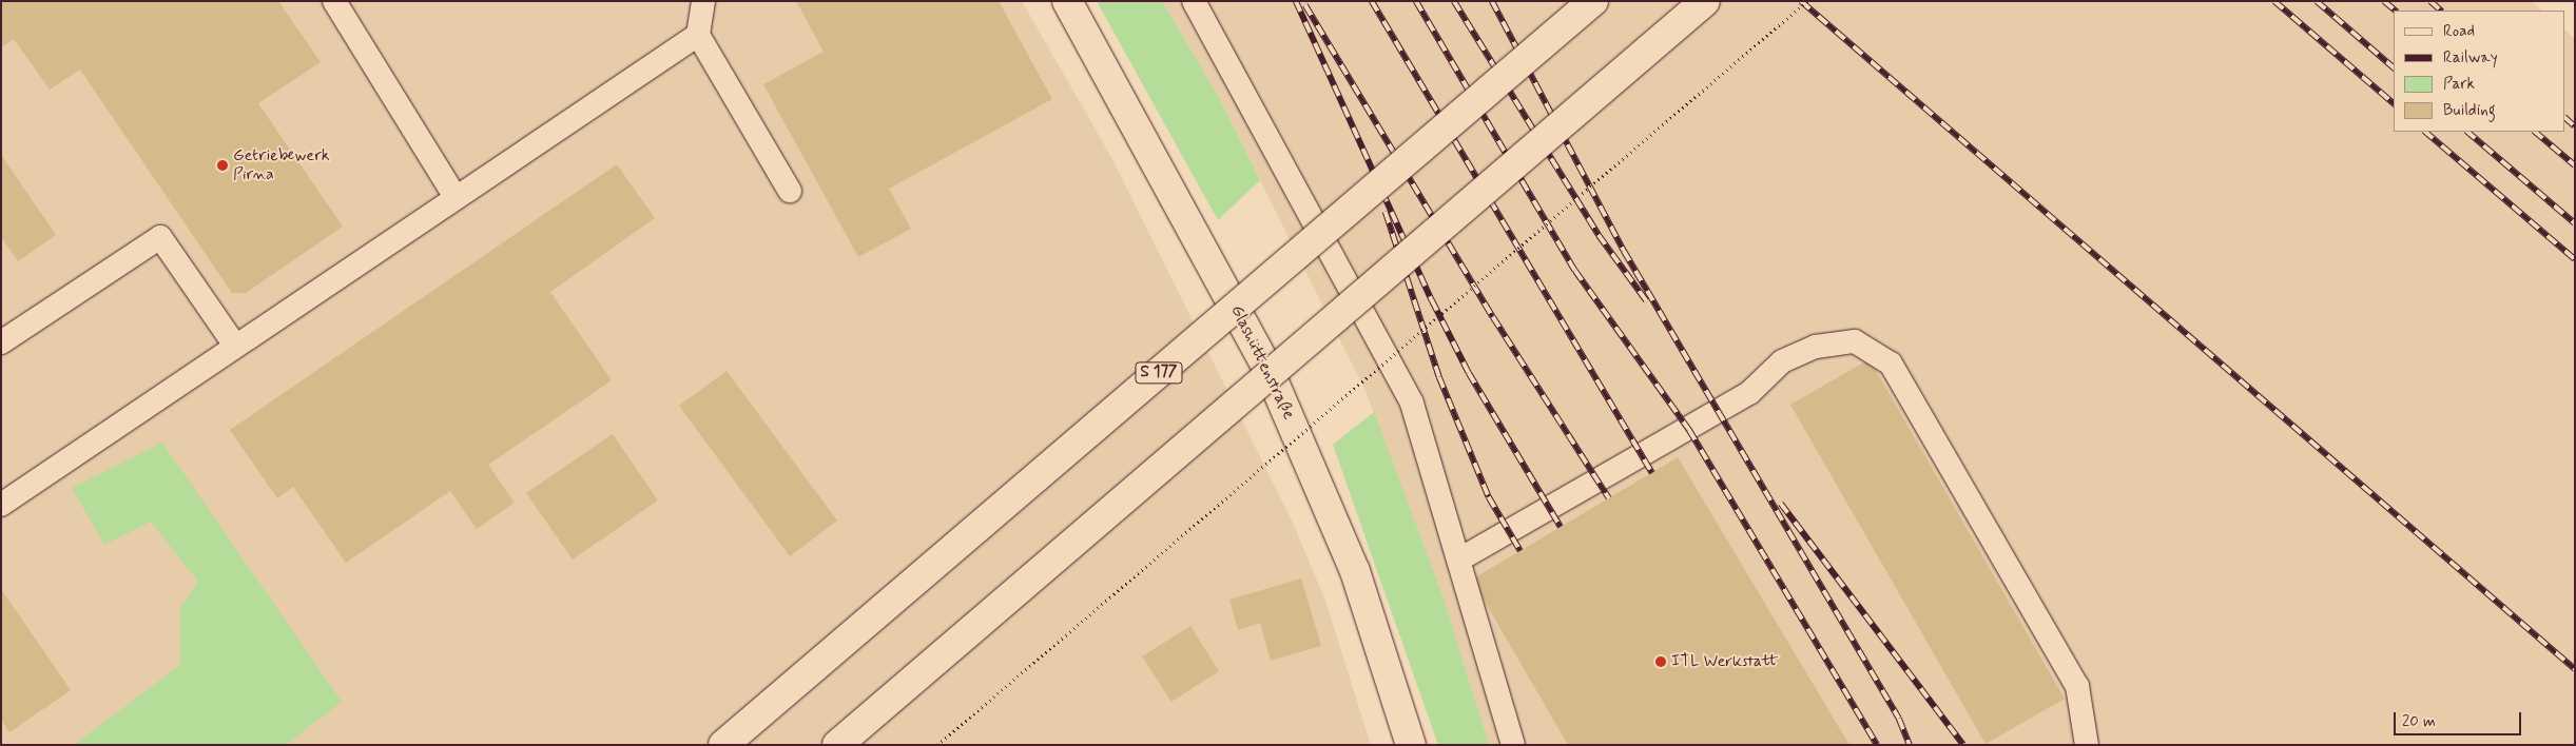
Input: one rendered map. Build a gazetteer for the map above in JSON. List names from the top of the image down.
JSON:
{
  "streets": {
    "main road": ["Glashüttenstraße", "S 177"]
  },
  "places": ["Getriebewerk Pirna", "ITL Werkstatt"],
  "legend": [
    "Road",
    "Railway",
    "Park",
    "Building"
  ],
  "scale_bar": "20 m"
}
